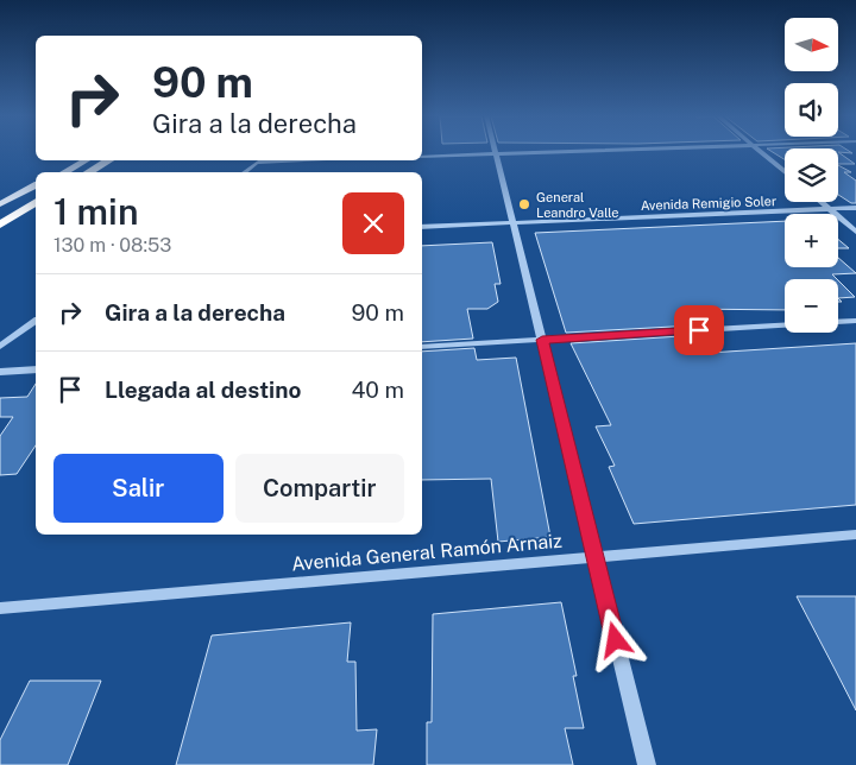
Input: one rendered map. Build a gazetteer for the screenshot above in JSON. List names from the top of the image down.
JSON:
{
  "streets": {
    "street": ["Avenida Remigio Soler", "Avenida General Ramón Arnaiz"]
  },
  "places": ["General Leandro Valle"],
  "north": "right",
  "page": {
    "map_buttons": ["+", "−"],
    "turn": ["90 m", "Gira a la derecha"],
    "heading": ["1 min", "130 m · 08:53"],
    "list": [
      {
        "name": "Gira a la derecha",
        "value": "90 m"
      },
      {
        "name": "Llegada al destino",
        "value": "40 m"
      }
    ],
    "buttons": ["Salir", "Compartir"]
  }
}
